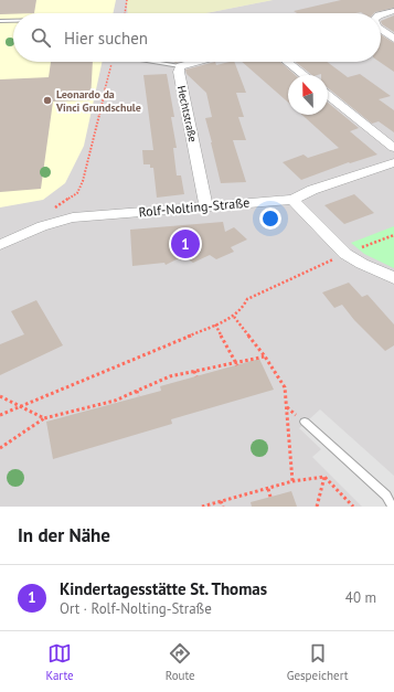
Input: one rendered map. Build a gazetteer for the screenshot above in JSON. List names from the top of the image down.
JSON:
{
  "streets": {
    "street": ["Hechtstraße", "Rolf-Nolting-Straße"]
  },
  "crossings": [
    ["Hechtstraße", "Rolf-Nolting-Straße"]
  ],
  "places": ["Leonardo da Vinci Grundschule"],
  "north": "top",
  "page": {
    "search": "Hier suchen",
    "pins": "1",
    "heading": "In der Nähe",
    "list": [
      {
        "mark": "1",
        "name": "Kindertagesstätte St. Thomas",
        "note": "Ort · Rolf-Nolting-Straße",
        "value": "40 m"
      }
    ],
    "nav": ["Karte", "Route", "Gespeichert"]
  }
}
